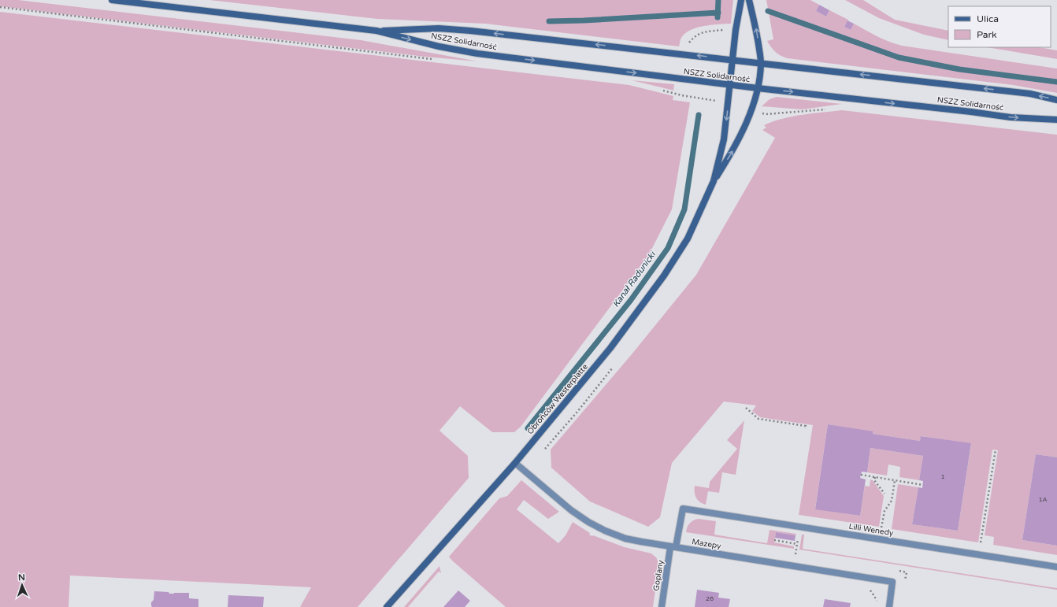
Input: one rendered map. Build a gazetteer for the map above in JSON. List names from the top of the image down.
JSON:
{
  "streets": {
    "main road": ["NSZZ Solidarność", "Obrońców Westerplatte"],
    "street": ["Lilli Wenedy", "Mazepy", "Goplany"]
  },
  "crossings": [
    ["NSZZ Solidarność", "Obrońców Westerplatte"],
    ["Obrońców Westerplatte", "Mazepy"],
    ["Lilli Wenedy", "Goplany"],
    ["Mazepy", "Goplany"]
  ],
  "water": ["Kanał Radunicki"],
  "house_numbers": ["1", "1A", "26"],
  "legend": ["Ulica", "Park"],
  "north": "top"
}
